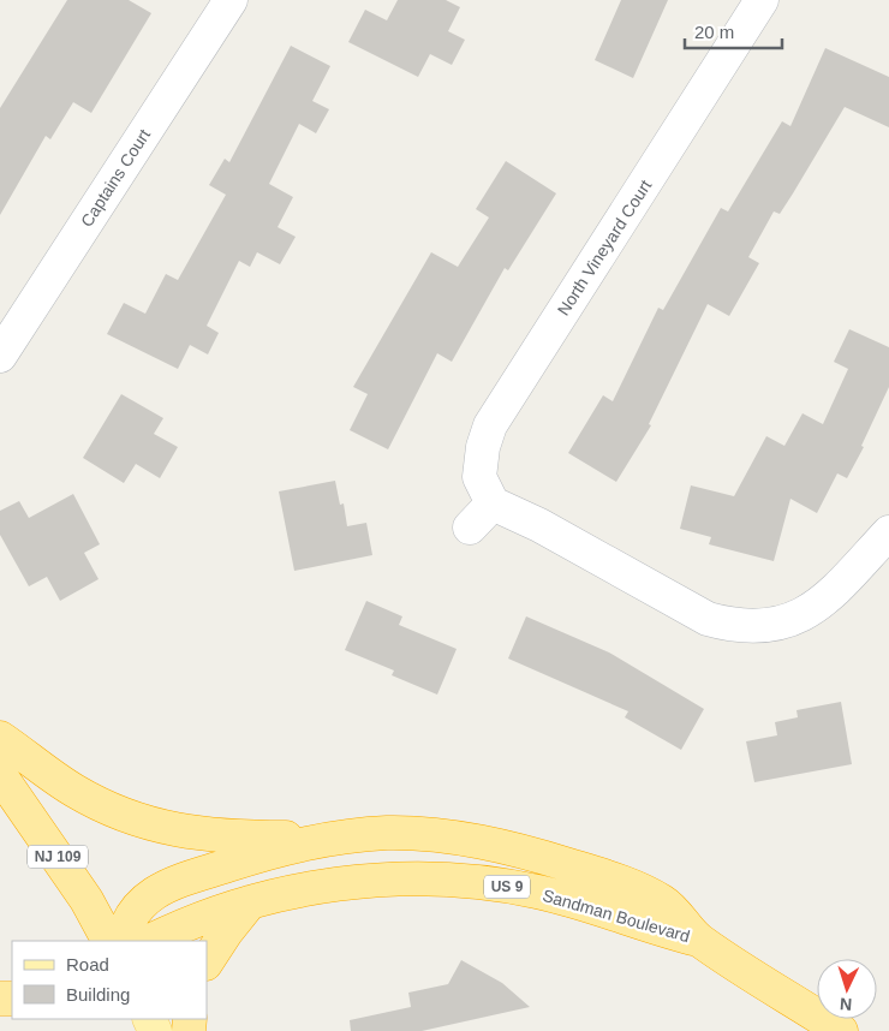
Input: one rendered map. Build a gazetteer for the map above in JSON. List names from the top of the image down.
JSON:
{
  "streets": {
    "highway": ["NJ 109", "US 9", "Sandman Boulevard"],
    "street": ["Captains Court", "North Vineyard Court"]
  },
  "legend": ["Road", "Building"],
  "scale_bar": "20 m",
  "north": "bottom"
}
